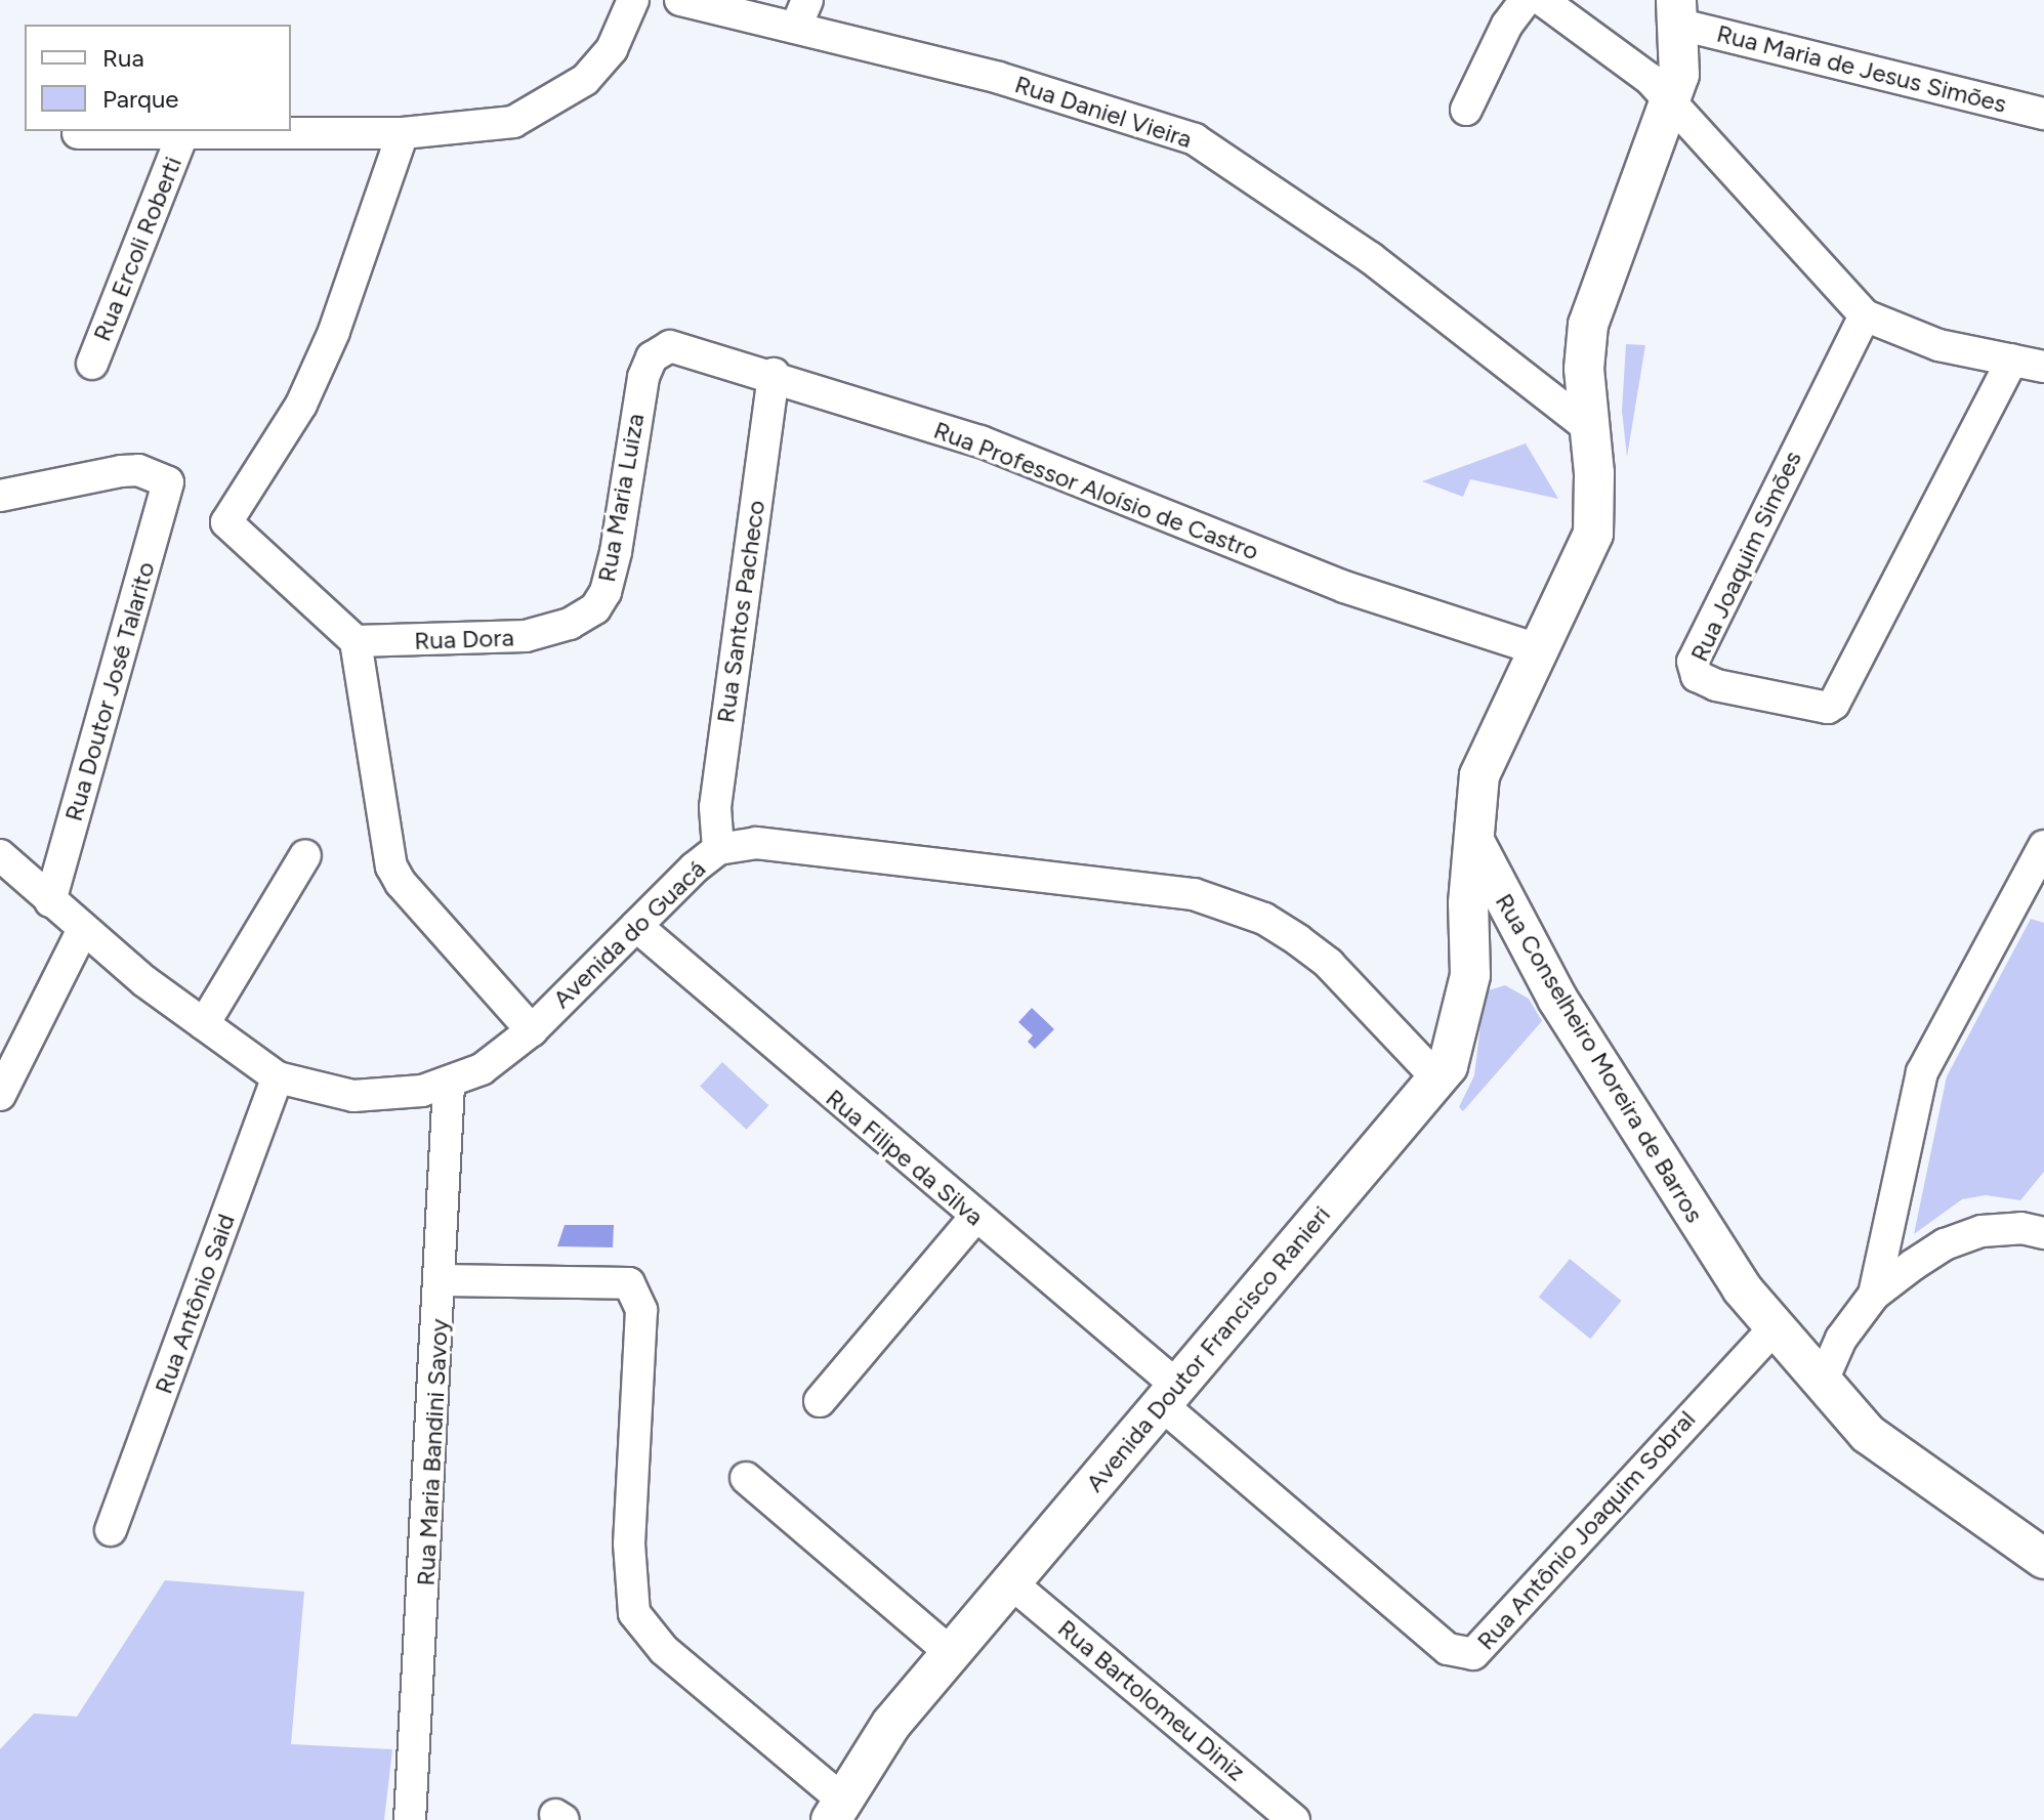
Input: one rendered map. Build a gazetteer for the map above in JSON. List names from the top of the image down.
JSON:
{
  "streets": {
    "main road": ["Rua Conselheiro Moreira de Barros", "Avenida Doutor Francisco Ranieri"],
    "street": [
      "Rua Maria de Jesus Simões",
      "Rua Daniel Vieira",
      "Rua Ercoli Roberti",
      "Rua Professor Aloísio de Castro",
      "Rua Maria Luiza",
      "Rua Joaquim Simões",
      "Rua Santos Pacheco",
      "Rua Dora",
      "Rua Doutor José Talarito",
      "Avenida do Guacá",
      "Rua Filipe da Silva",
      "Rua Antônio Said",
      "Rua Maria Bandini Savoy",
      "Rua Antônio Joaquim Sobral",
      "Rua Bartolomeu Diniz"
    ]
  },
  "crossings": [
    ["Rua Professor Aloísio de Castro", "Rua Maria Luiza"],
    ["Rua Professor Aloísio de Castro", "Rua Santos Pacheco"],
    ["Rua Maria Luiza", "Rua Dora"],
    ["Rua Santos Pacheco", "Avenida do Guacá"],
    ["Rua Doutor José Talarito", "Avenida do Guacá"],
    ["Avenida do Guacá", "Rua Filipe da Silva"],
    ["Avenida do Guacá", "Rua Antônio Said"],
    ["Avenida do Guacá", "Avenida Doutor Francisco Ranieri"],
    ["Avenida do Guacá", "Rua Maria Bandini Savoy"],
    ["Rua Conselheiro Moreira de Barros", "Avenida Doutor Francisco Ranieri"],
    ["Rua Conselheiro Moreira de Barros", "Rua Antônio Joaquim Sobral"],
    ["Rua Filipe da Silva", "Avenida Doutor Francisco Ranieri"],
    ["Rua Filipe da Silva", "Rua Antônio Joaquim Sobral"],
    ["Avenida Doutor Francisco Ranieri", "Rua Antônio Joaquim Sobral"],
    ["Avenida Doutor Francisco Ranieri", "Rua Bartolomeu Diniz"]
  ],
  "legend": ["Rua", "Parque"]
}
